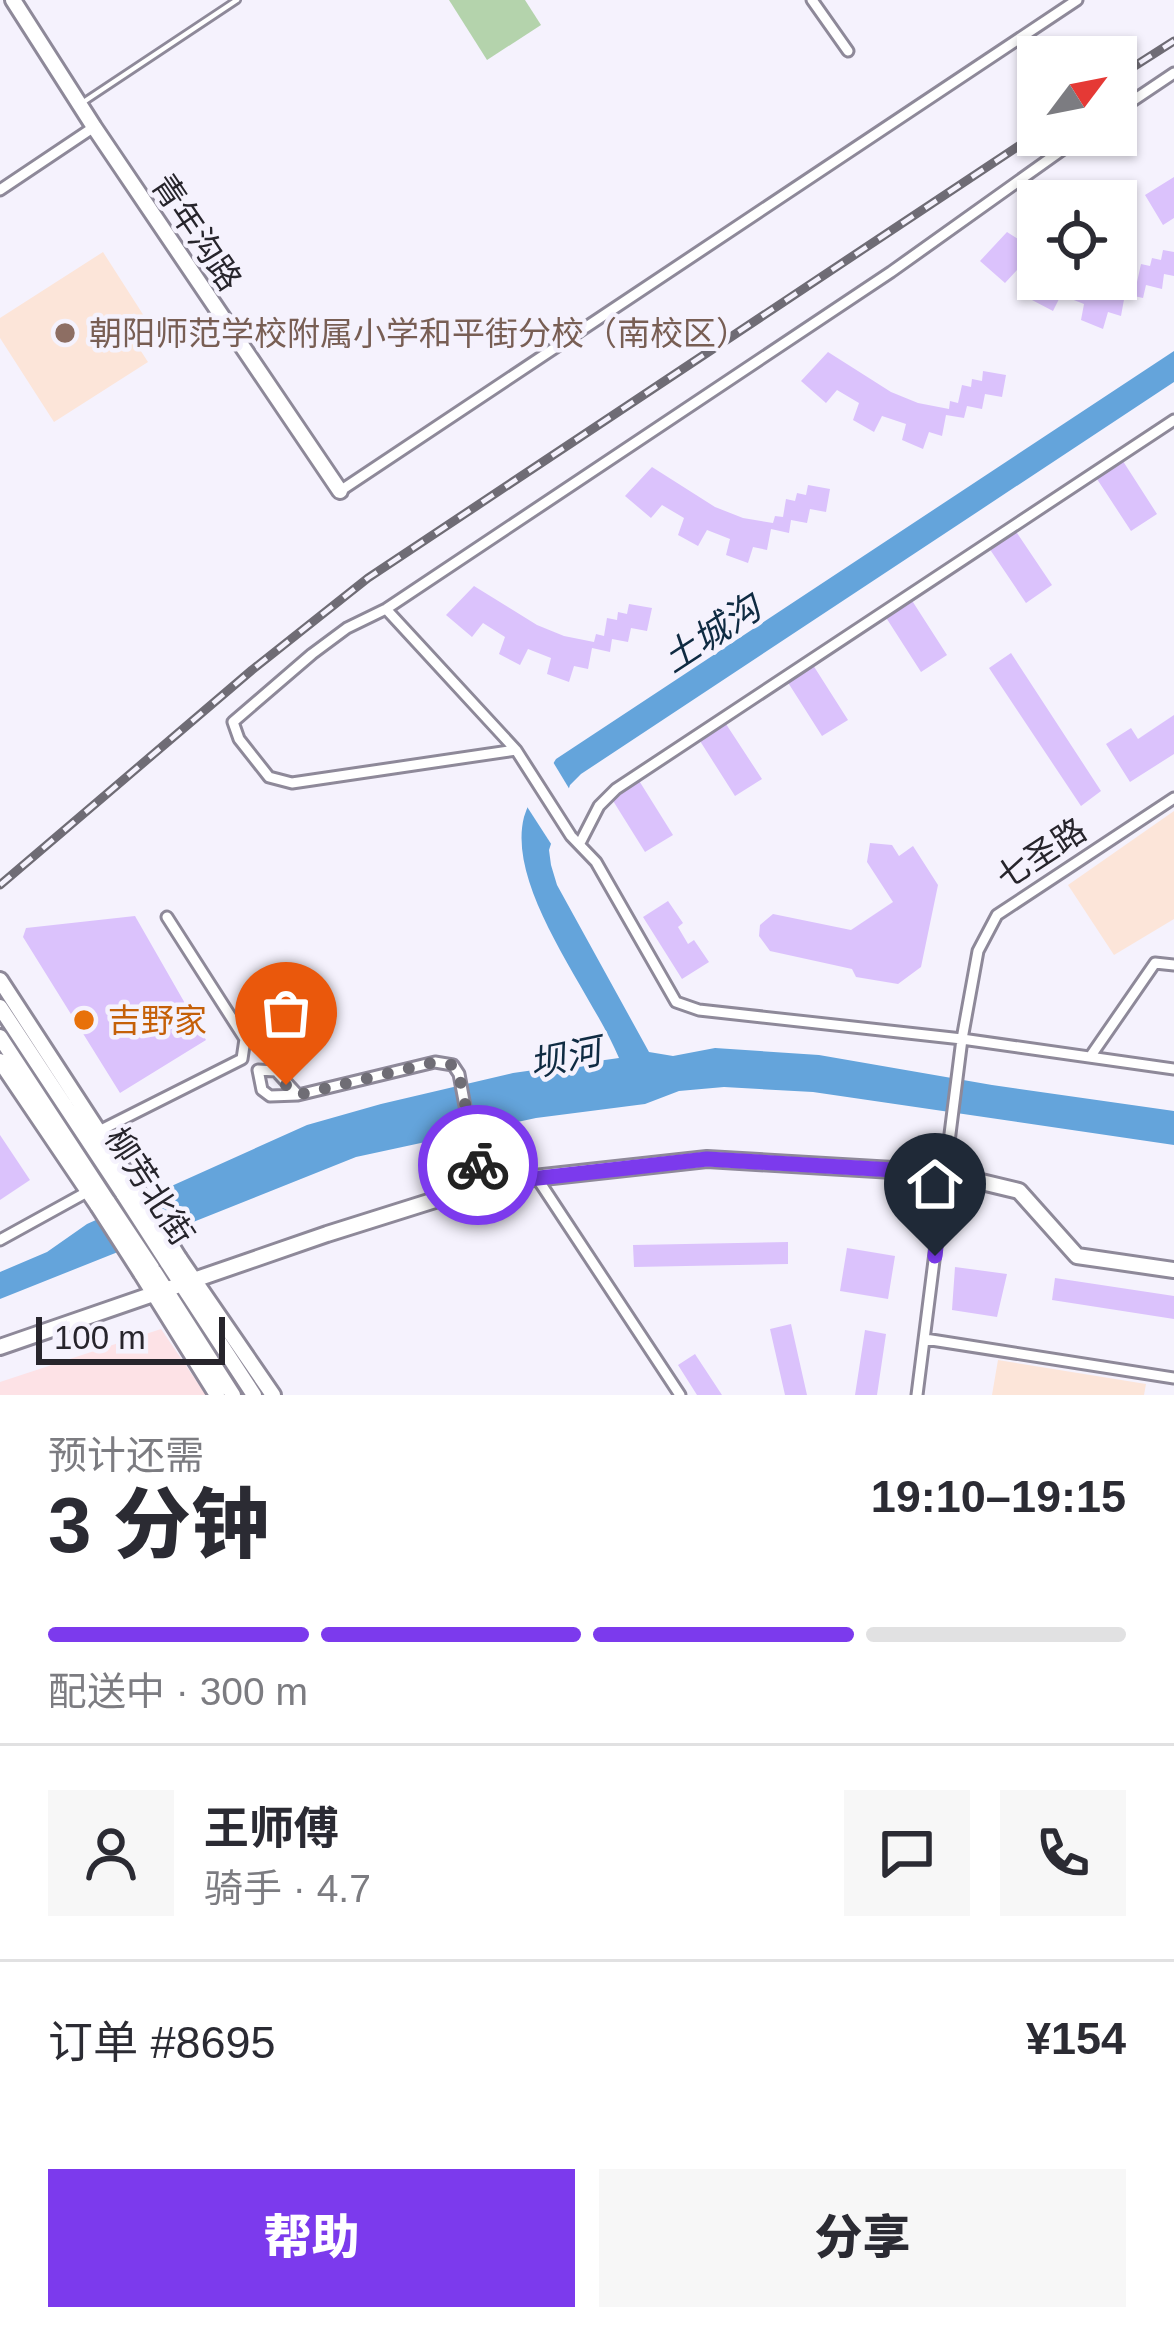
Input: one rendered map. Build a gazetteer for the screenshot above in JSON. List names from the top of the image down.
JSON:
{
  "streets": {
    "street": ["青年沟路", "七圣路", "柳芳北街"]
  },
  "water": ["土城沟", "坝河"],
  "places": ["朝阳师范学校附属小学和平街分校（南校区）", "吉野家"],
  "scale_bar": "100 m",
  "north": "top right",
  "page": {
    "scale": "100 m",
    "heading": ["3 分钟", "预计还需", "19:10–19:15"],
    "panel": [
      "王师傅",
      "骑手 · 4.7",
      "订单 #8695",
      "¥154"
    ],
    "bar": "配送中 · 300 m",
    "buttons": ["帮助", "分享"]
  }
}
